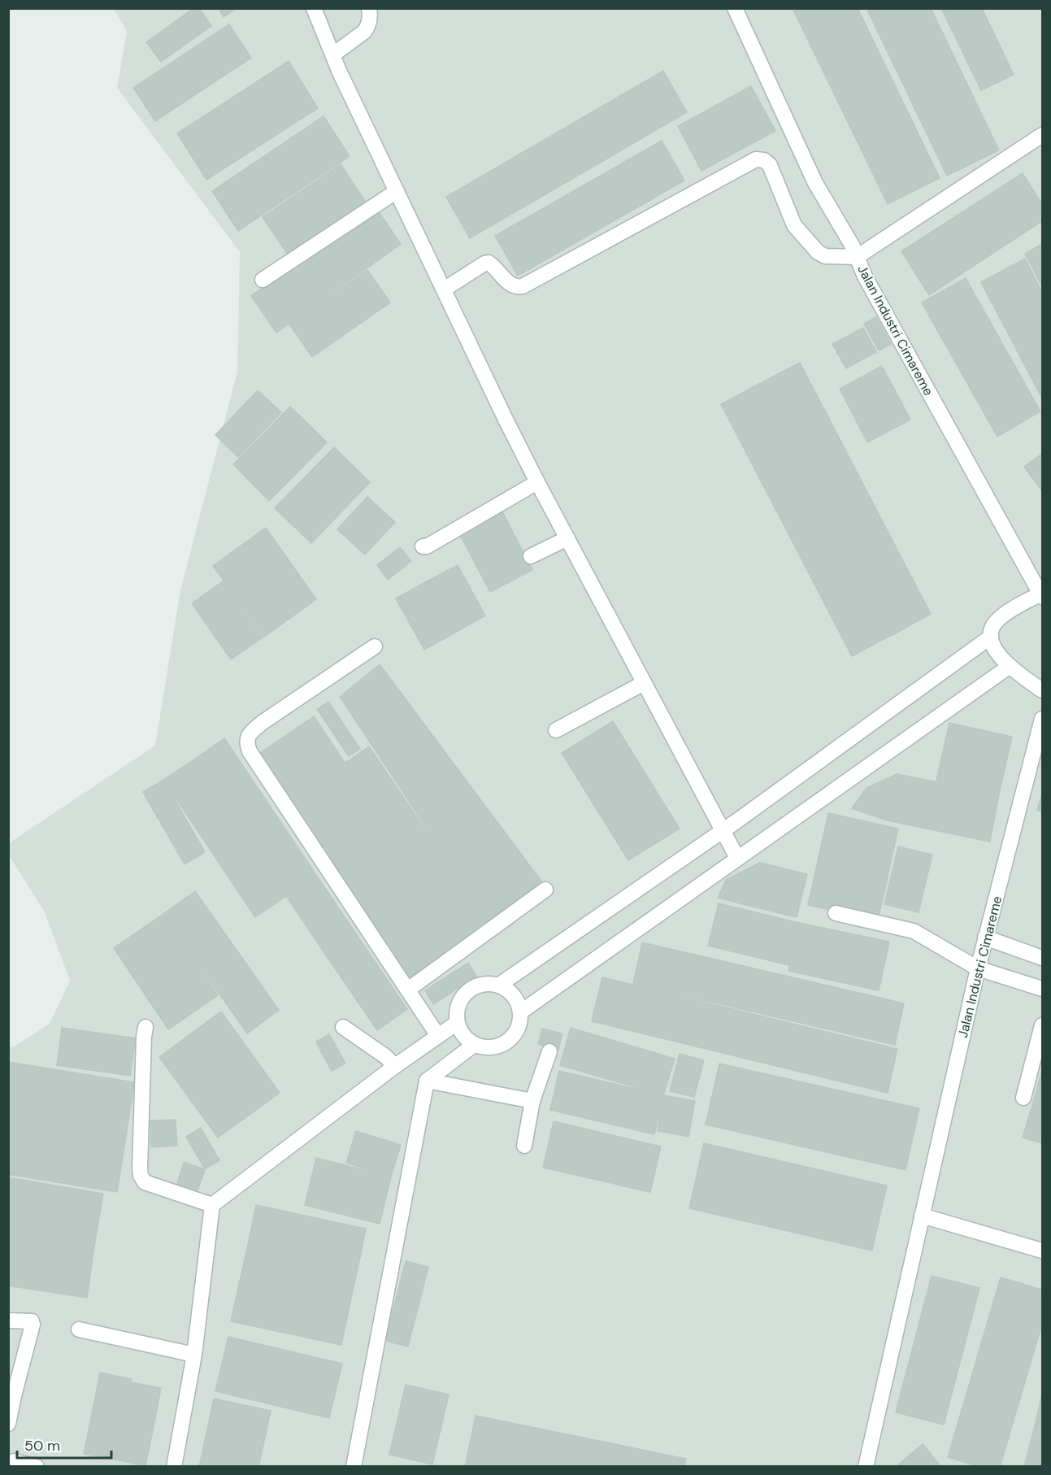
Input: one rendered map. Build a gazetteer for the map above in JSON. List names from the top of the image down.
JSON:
{
  "streets": {
    "lane": ["Jalan Industri Cimareme"]
  },
  "scale_bar": "50 m"
}
